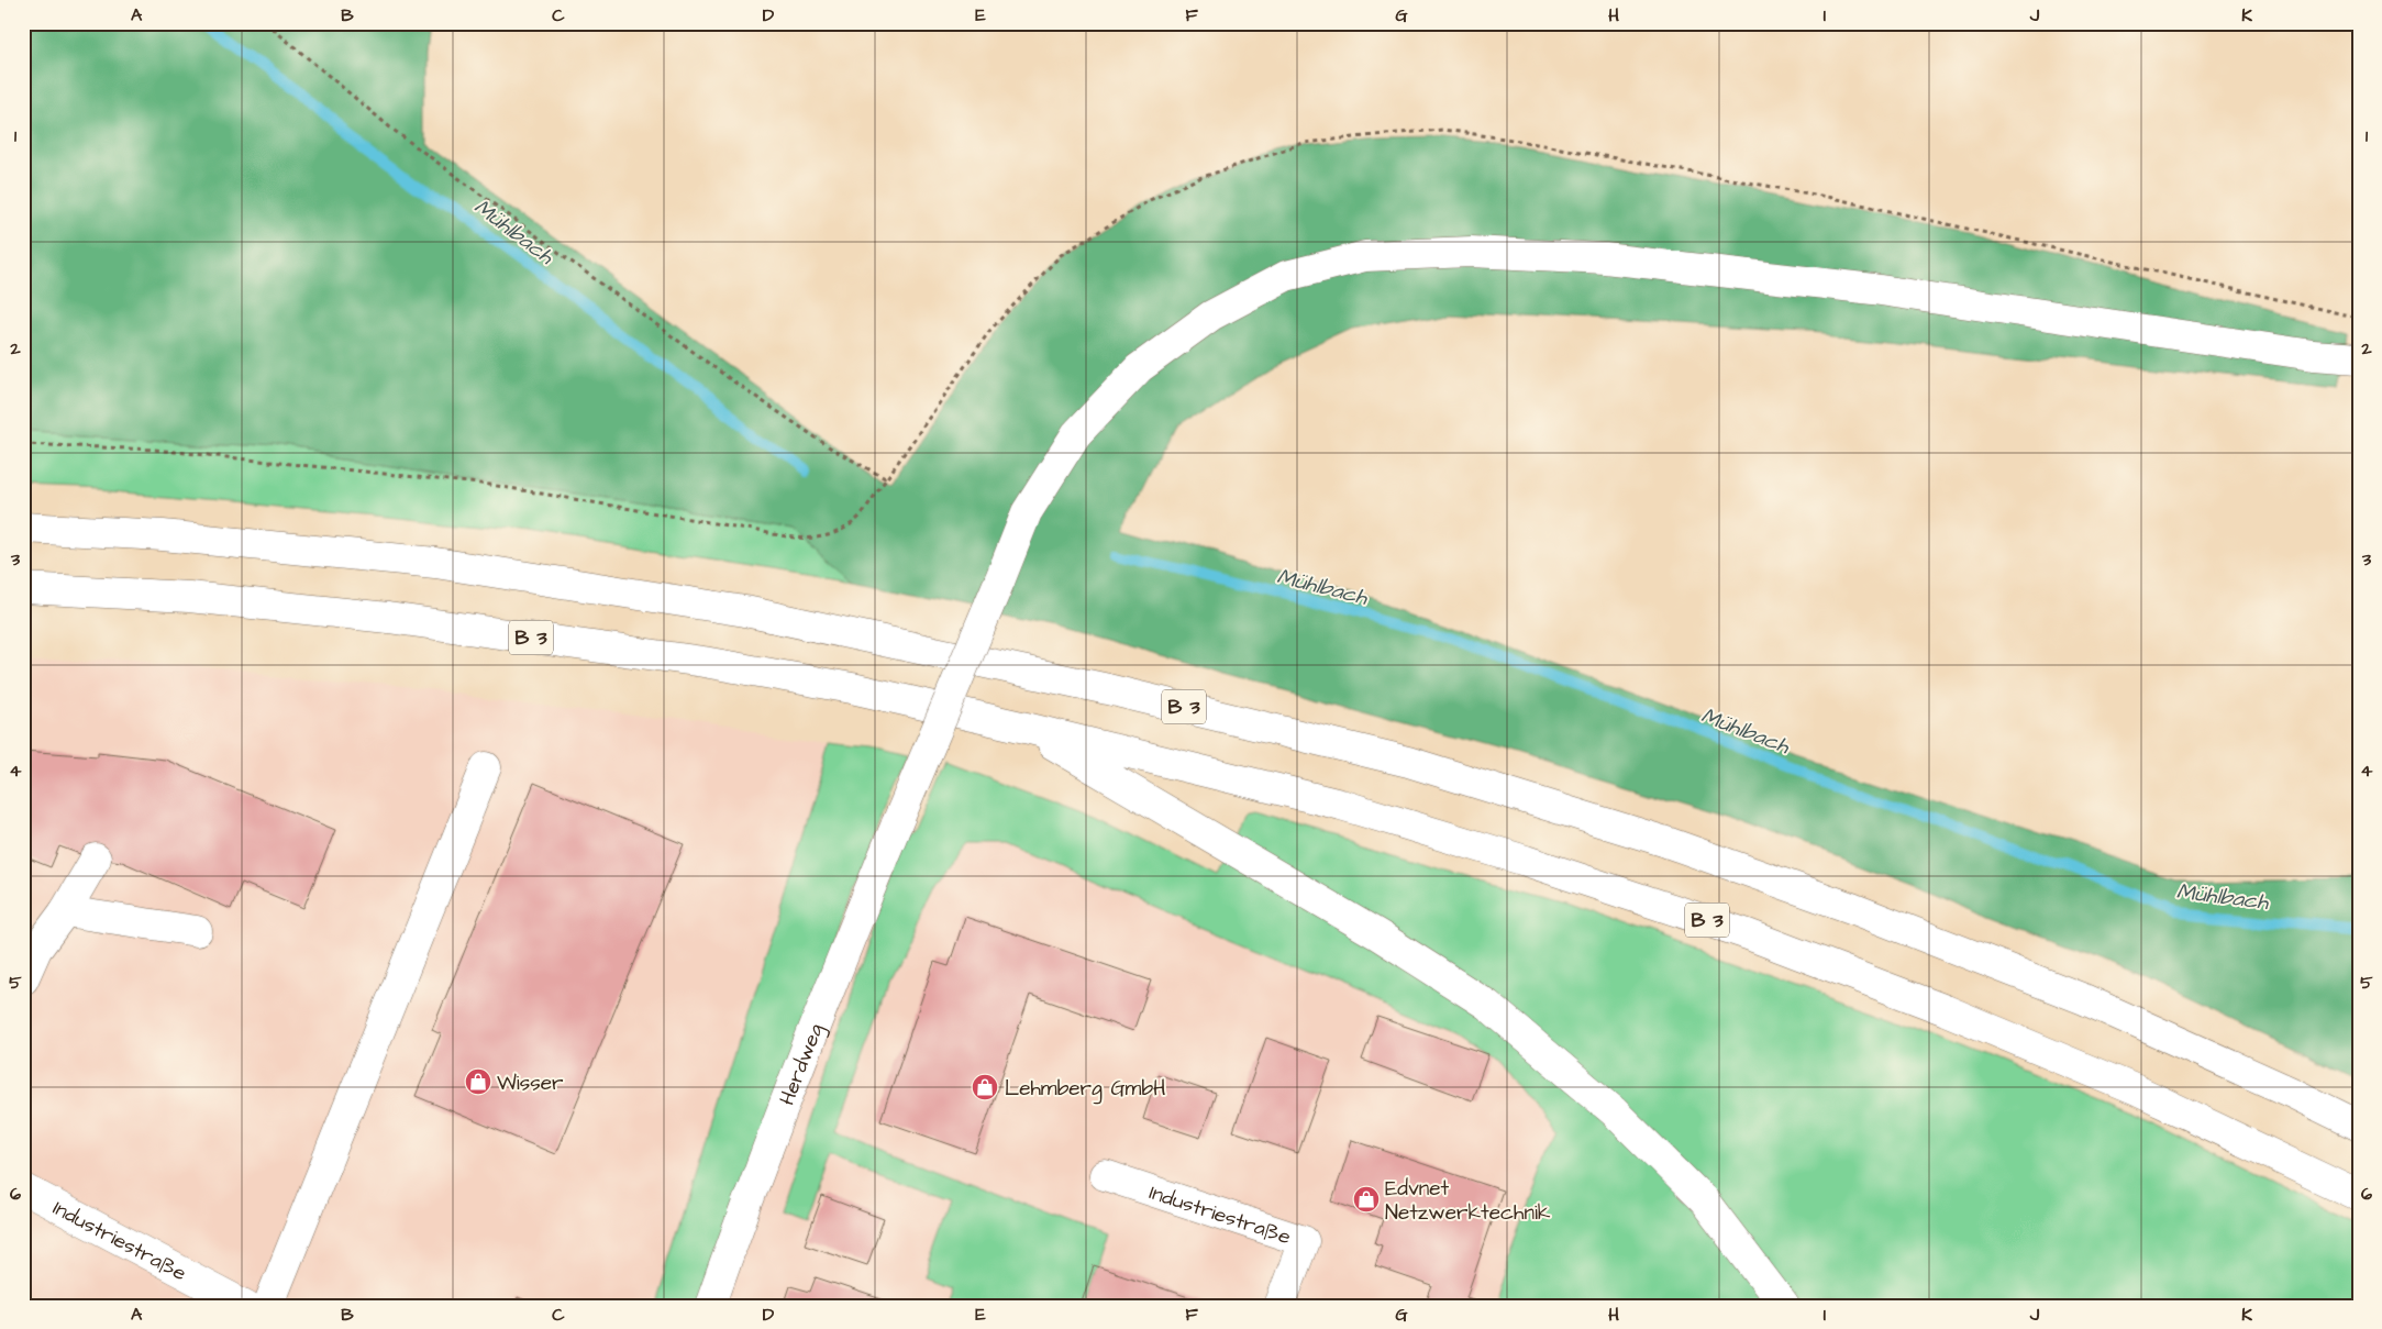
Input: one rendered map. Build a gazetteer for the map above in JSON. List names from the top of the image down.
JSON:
{
  "streets": {
    "main road": ["B 3", "Herdweg", "Industriestraße"]
  },
  "water": ["Mühlbach"],
  "places": {
    "shop": ["Wisser", "Lehmberg GmbH", "Edvnet Netzwerktechnik"]
  },
  "grid": {
    "columns": [
      "A",
      "B",
      "C",
      "D",
      "E",
      "F",
      "G",
      "H",
      "I",
      "J",
      "K"
    ],
    "rows": [
      "1",
      "2",
      "3",
      "4",
      "5",
      "6"
    ]
  }
}
